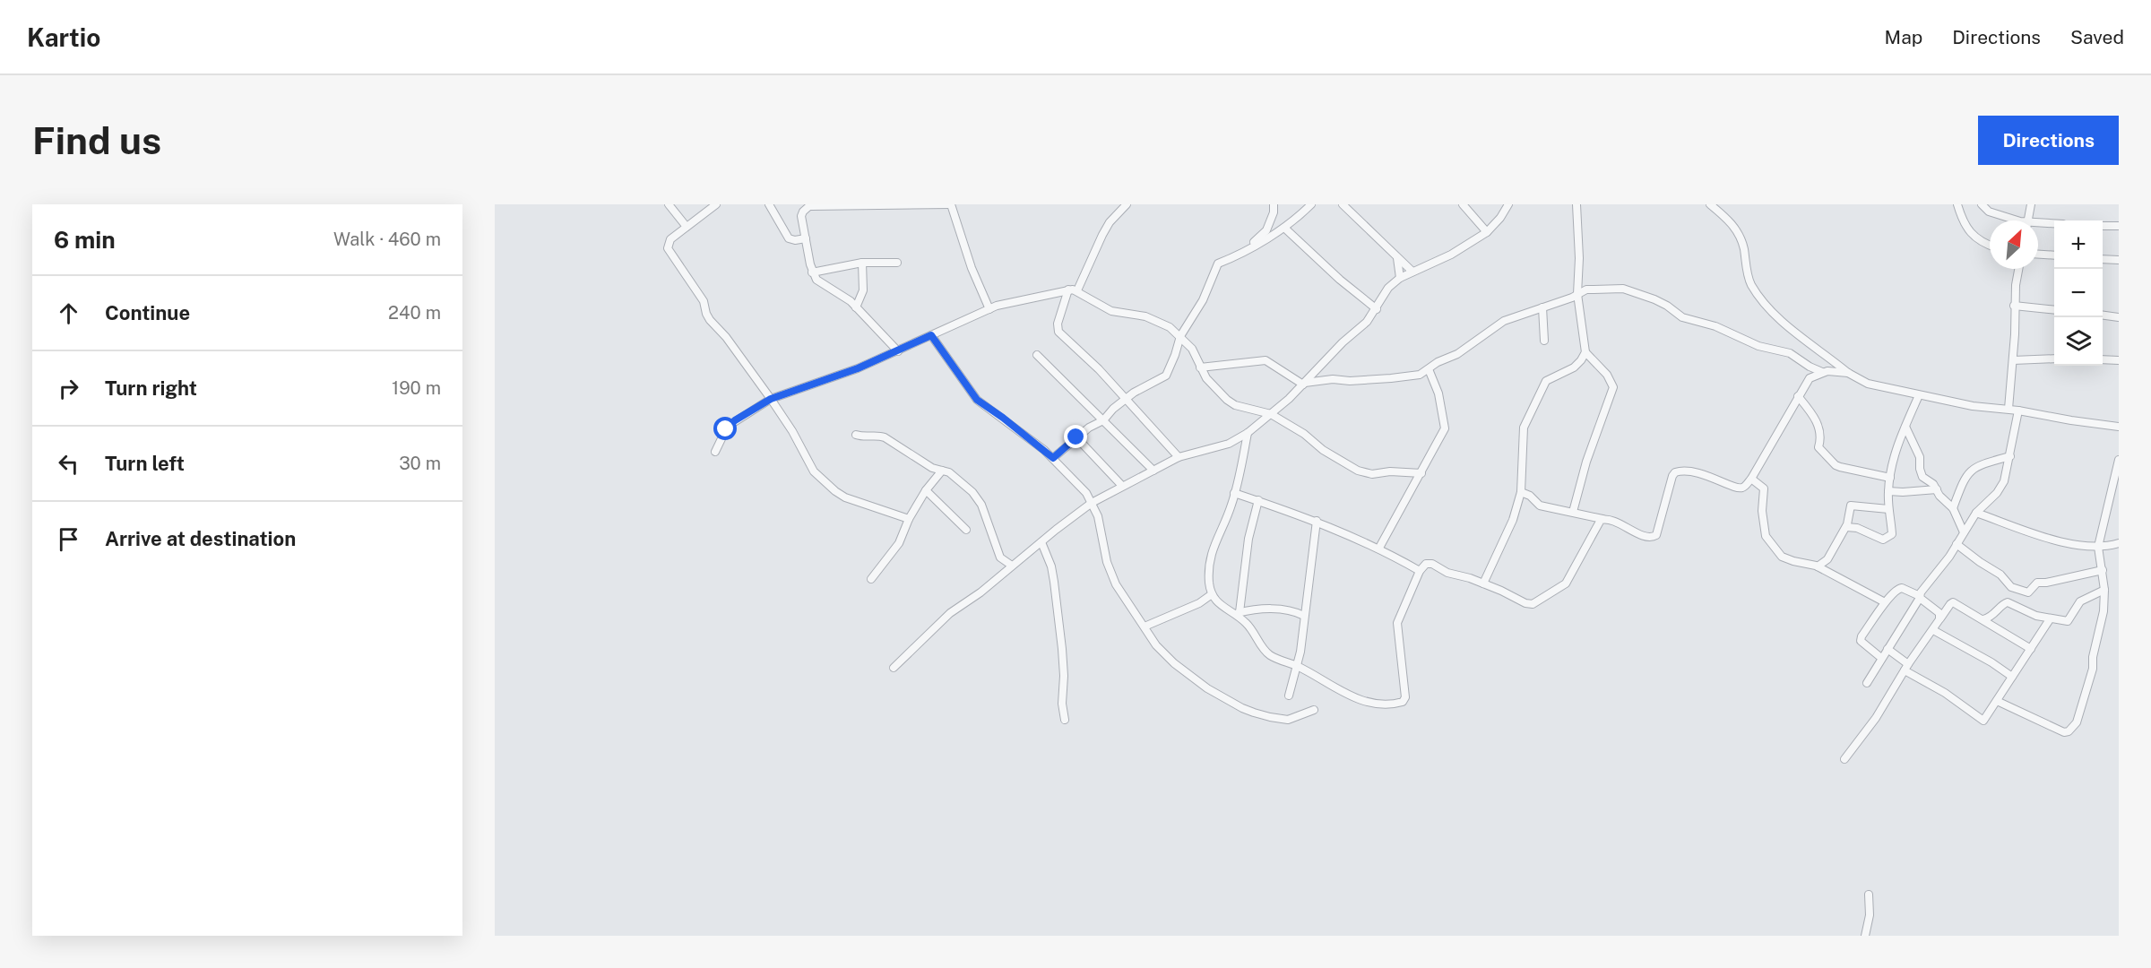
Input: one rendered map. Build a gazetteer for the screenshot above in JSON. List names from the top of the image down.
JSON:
{
  "north": "top right",
  "page": {
    "header": "Kartio",
    "nav": ["Map", "Directions", "Saved"],
    "buttons": "Directions",
    "title": "Find us",
    "heading": ["6 min", "Walk · 460 m"],
    "map_buttons": ["+", "−"],
    "list": [
      ["Continue", "240 m"],
      ["Turn right", "190 m"],
      ["Turn left", "30 m"],
      "Arrive at destination"
    ]
  }
}
